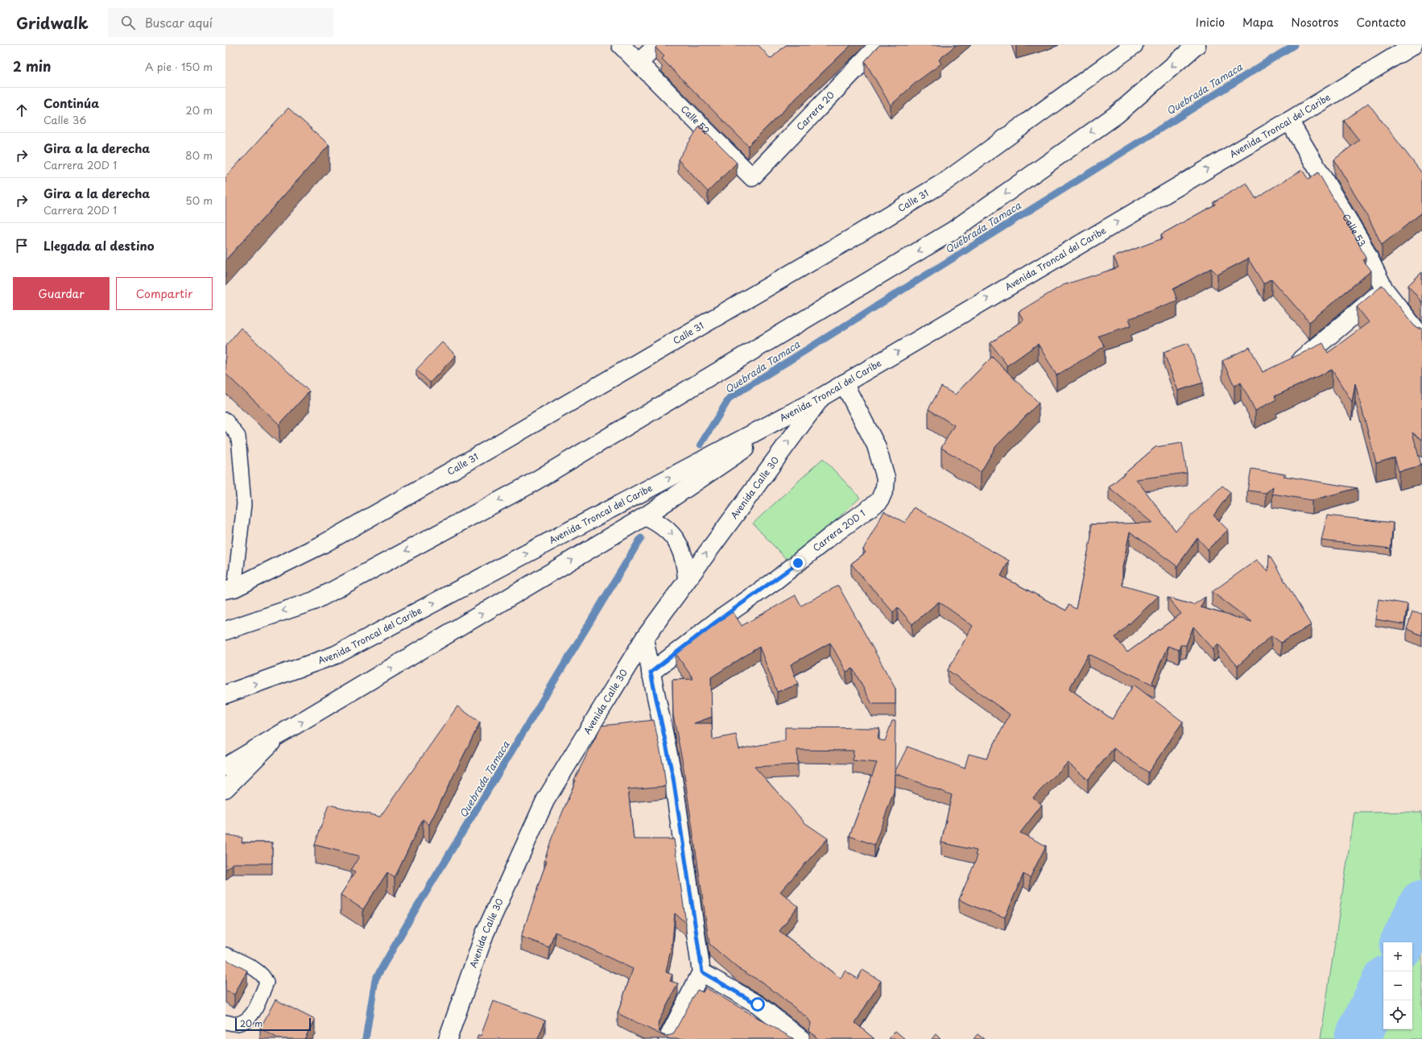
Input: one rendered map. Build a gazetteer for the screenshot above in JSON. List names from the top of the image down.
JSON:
{
  "streets": {
    "main road": [
      "Carrera 20",
      "Calle 52",
      "Avenida Troncal del Caribe",
      "Calle 31",
      "Calle 53",
      "Avenida Calle 30",
      "Carrera 20D 1"
    ]
  },
  "crossings": [
    ["Carrera 20", "Calle 52"],
    ["Avenida Troncal del Caribe", "Calle 53"],
    ["Avenida Troncal del Caribe", "Avenida Calle 30"],
    ["Avenida Troncal del Caribe", "Carrera 20D 1"]
  ],
  "water": ["Quebrada Tamaca"],
  "scale_bar": "20 m",
  "page": {
    "header": "Gridwalk",
    "search": "Buscar aquí",
    "nav": [
      "Inicio",
      "Mapa",
      "Nosotros",
      "Contacto"
    ],
    "heading": ["2 min", "A pie · 150 m"],
    "list": [
      ["Continúa", "Calle 36", "20 m"],
      ["Gira a la derecha", "Carrera 20D 1", "80 m"],
      ["Gira a la derecha", "Carrera 20D 1", "50 m"],
      "Llegada al destino"
    ],
    "buttons": ["Guardar", "Compartir"],
    "map_buttons": ["+", "−"],
    "scale": "20 m"
  }
}
